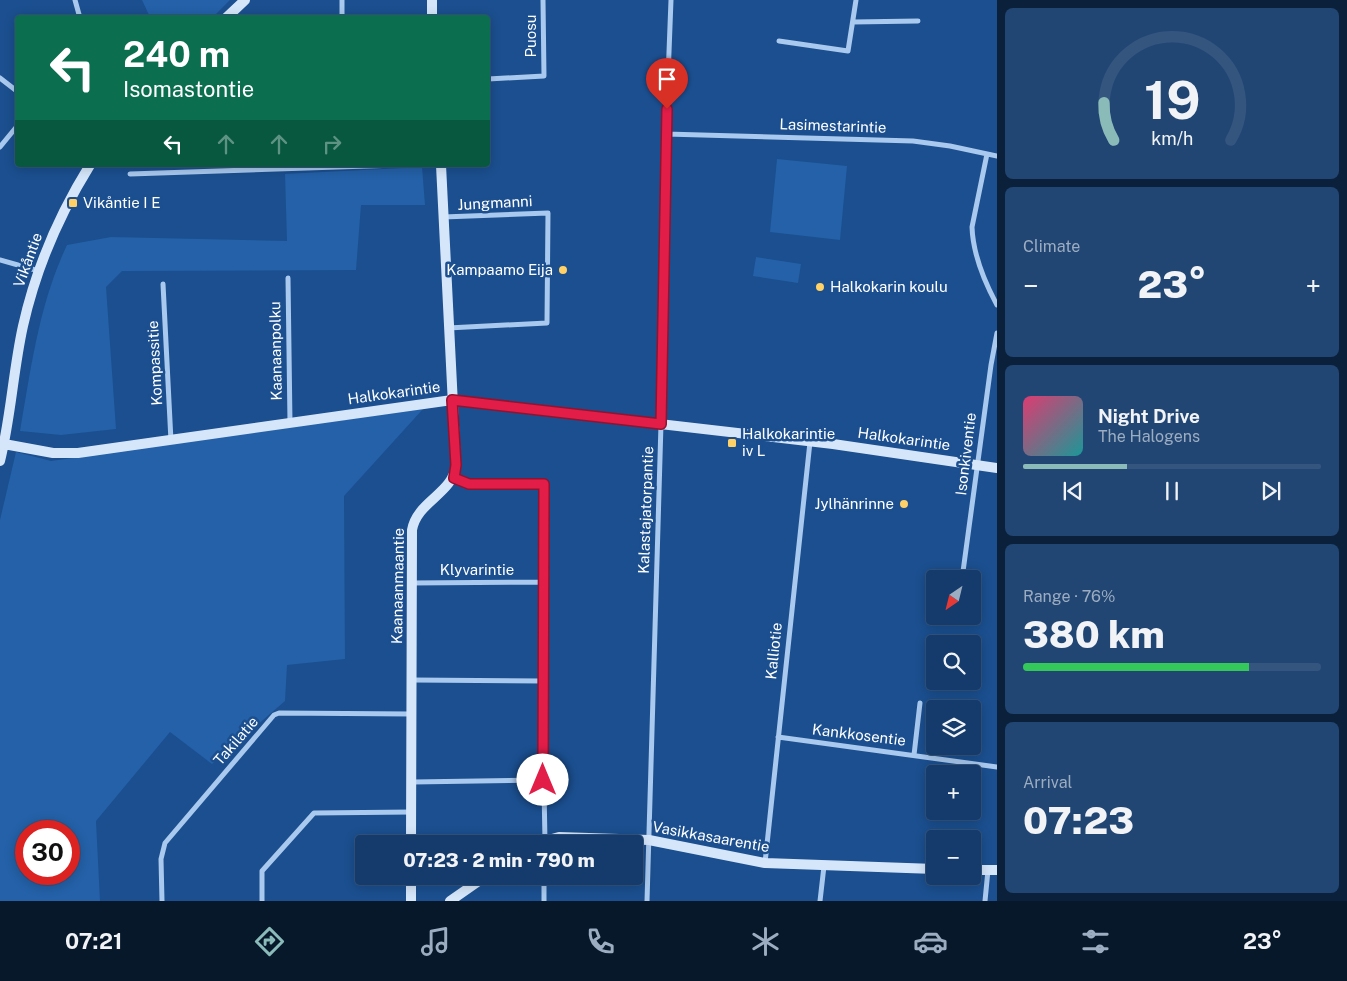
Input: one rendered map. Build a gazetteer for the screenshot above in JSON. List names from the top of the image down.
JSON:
{
  "streets": {
    "street": [
      "Puosu",
      "Lasimestarintie",
      "Jungmanni",
      "Vikåntie",
      "Kaanaanpolku",
      "Kompassitie",
      "Halkokarintie",
      "Isonkiventie",
      "Kalastajatorpantie",
      "Klyvarintie",
      "Kaanaanmaantie",
      "Kalliotie",
      "Kankkosentie",
      "Takilatie",
      "Vasikkasaarentie"
    ]
  },
  "crossings": [
    ["Lasimestarintie", "Kalastajatorpantie"],
    ["Vikåntie", "Halkokarintie"],
    ["Kaanaanpolku", "Halkokarintie"],
    ["Kompassitie", "Halkokarintie"],
    ["Halkokarintie", "Isonkiventie"],
    ["Halkokarintie", "Kalastajatorpantie"],
    ["Halkokarintie", "Kalliotie"],
    ["Kalastajatorpantie", "Vasikkasaarentie"],
    ["Klyvarintie", "Kaanaanmaantie"],
    ["Kaanaanmaantie", "Takilatie"],
    ["Kalliotie", "Kankkosentie"],
    ["Kalliotie", "Vasikkasaarentie"]
  ],
  "places": {
    "transit": ["Vikåntie I E", "Halkokarintie iv L"],
    "other": ["Kampaamo Eija", "Halkokarin koulu", "Jylhänrinne"]
  },
  "north": "bottom left",
  "page": {
    "turn": ["240 m", "Isomastontie"],
    "tile": [
      "Climate",
      ["Range · 76%", "380 km"],
      ["Arrival", "07:23"]
    ],
    "heat": ["−", "23°", "+"],
    "song": ["Night Drive", "The Halogens"],
    "map_buttons": ["+", "−"],
    "limit": "30",
    "trip": "07:23 · 2 min · 790 m",
    "tabs": ["07:21", "23°"],
    "gauge": ["19", "km/h"]
  }
}
